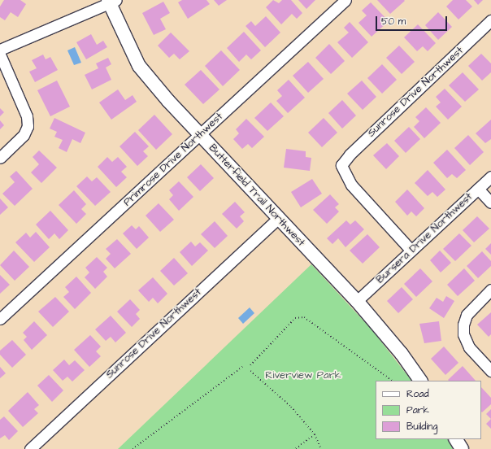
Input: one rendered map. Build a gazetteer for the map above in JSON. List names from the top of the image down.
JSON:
{
  "streets": {
    "street": [
      "Sunrose Drive Northwest",
      "Primrose Drive Northwest",
      "Butterfield Trail Northwest",
      "Bursera Drive Northwest"
    ]
  },
  "crossings": [
    ["Sunrose Drive Northwest", "Butterfield Trail Northwest"],
    ["Sunrose Drive Northwest", "Bursera Drive Northwest"],
    ["Primrose Drive Northwest", "Butterfield Trail Northwest"],
    ["Butterfield Trail Northwest", "Bursera Drive Northwest"]
  ],
  "parks": ["Riverview Park"],
  "legend": ["Road", "Park", "Building"],
  "scale_bar": "50 m"
}
